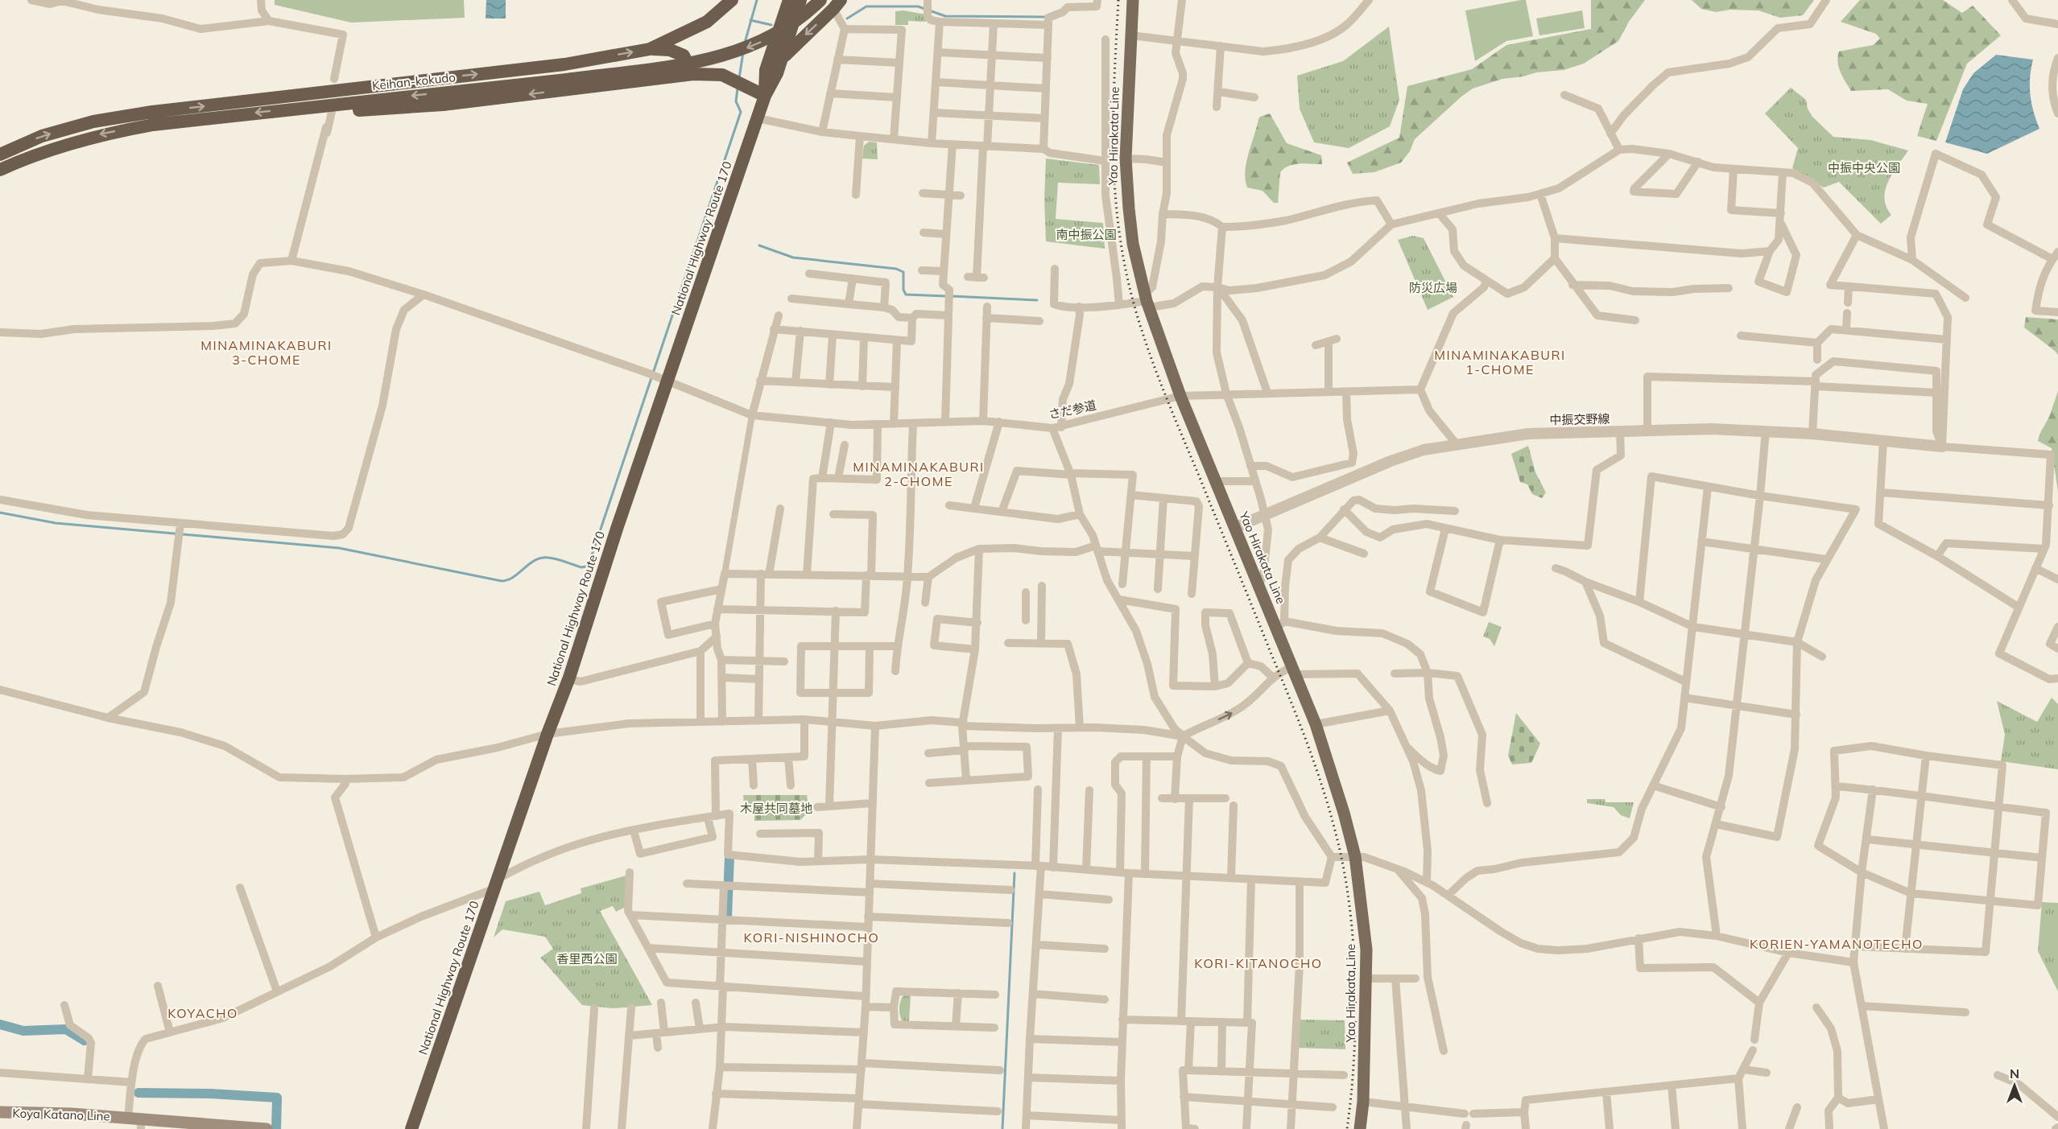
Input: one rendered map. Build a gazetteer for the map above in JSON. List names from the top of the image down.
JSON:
{
  "streets": {
    "highway": ["Keihan-kokudo", "National Highway Route 170"],
    "main road": ["Yao Hirakata Line", "Koya Katano Line"],
    "street": ["さだ参道", "中振交野線"]
  },
  "crossings": [
    ["Yao Hirakata Line", "さだ参道"],
    ["Yao Hirakata Line", "中振交野線"],
    ["National Highway Route 170", "さだ参道"]
  ],
  "districts": [
    "MINAMINAKABURI 3-CHOME",
    "MINAMINAKABURI 1-CHOME",
    "MINAMINAKABURI 2-CHOME",
    "KORI-NISHINOCHO",
    "KORIEN-YAMANOTECHO",
    "KORI-KITANOCHO",
    "KOYACHO"
  ],
  "parks": [
    "中振中央公園",
    "南中振公園",
    "防災広場",
    "木屋共同墓地",
    "香里西公園"
  ],
  "north": "top"
}
